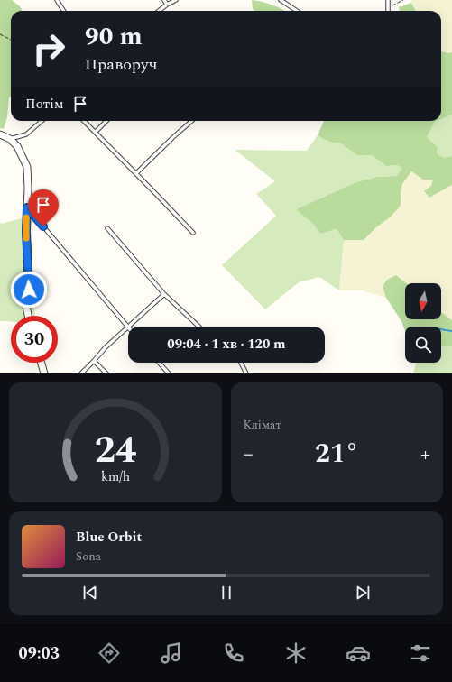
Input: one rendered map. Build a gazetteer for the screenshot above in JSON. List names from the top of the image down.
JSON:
{
  "north": "bottom",
  "page": {
    "turn": ["90 m", "Праворуч"],
    "then": "Потім",
    "limit": "30",
    "trip": "09:04 · 1 хв · 120 m",
    "tile": "Клімат",
    "heat": ["−", "21°", "+"],
    "song": ["Blue Orbit", "Sona"],
    "tabs": "09:03",
    "gauge": ["24", "km/h"]
  }
}
